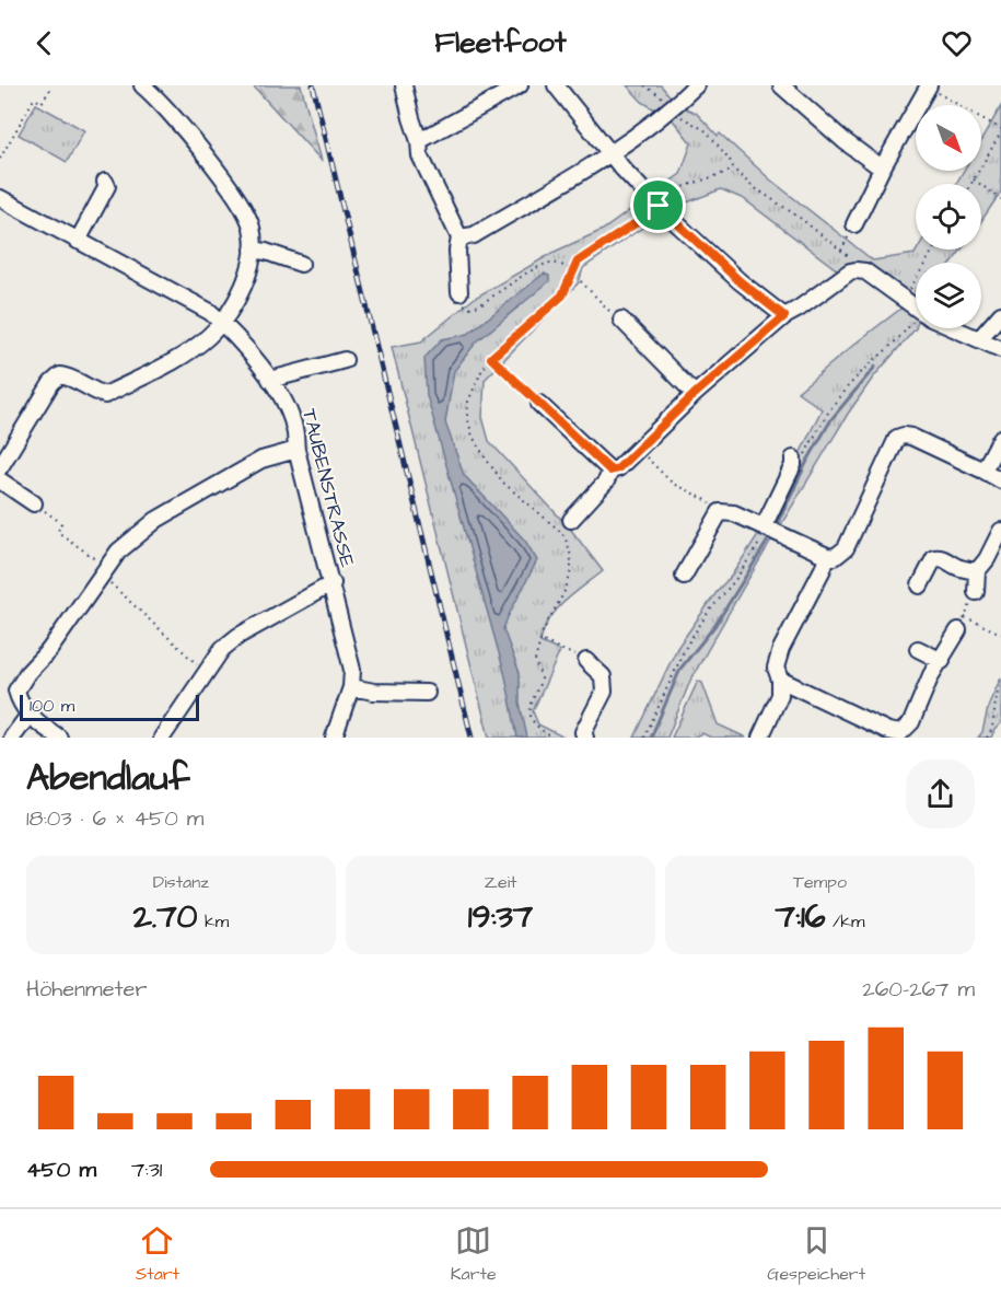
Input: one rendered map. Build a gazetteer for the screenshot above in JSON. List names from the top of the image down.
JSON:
{
  "streets": {
    "street": ["TAUBENSTRASSE"]
  },
  "scale_bar": "100 m",
  "north": "bottom right",
  "page": {
    "header": "Fleetfoot",
    "scale": "100 m",
    "heading": ["Abendlauf", "18:03 · 6 × 450 m"],
    "stats": [
      ["Distanz", "2.70 km"],
      ["Zeit", "19:37"],
      ["Tempo", "7:16 /km"]
    ],
    "chart": ["Höhenmeter", "260–267 m"],
    "list": [
      {
        "name": "450 m",
        "note": "7:31"
      }
    ],
    "tabs": ["Start", "Karte", "Gespeichert"]
  }
}
